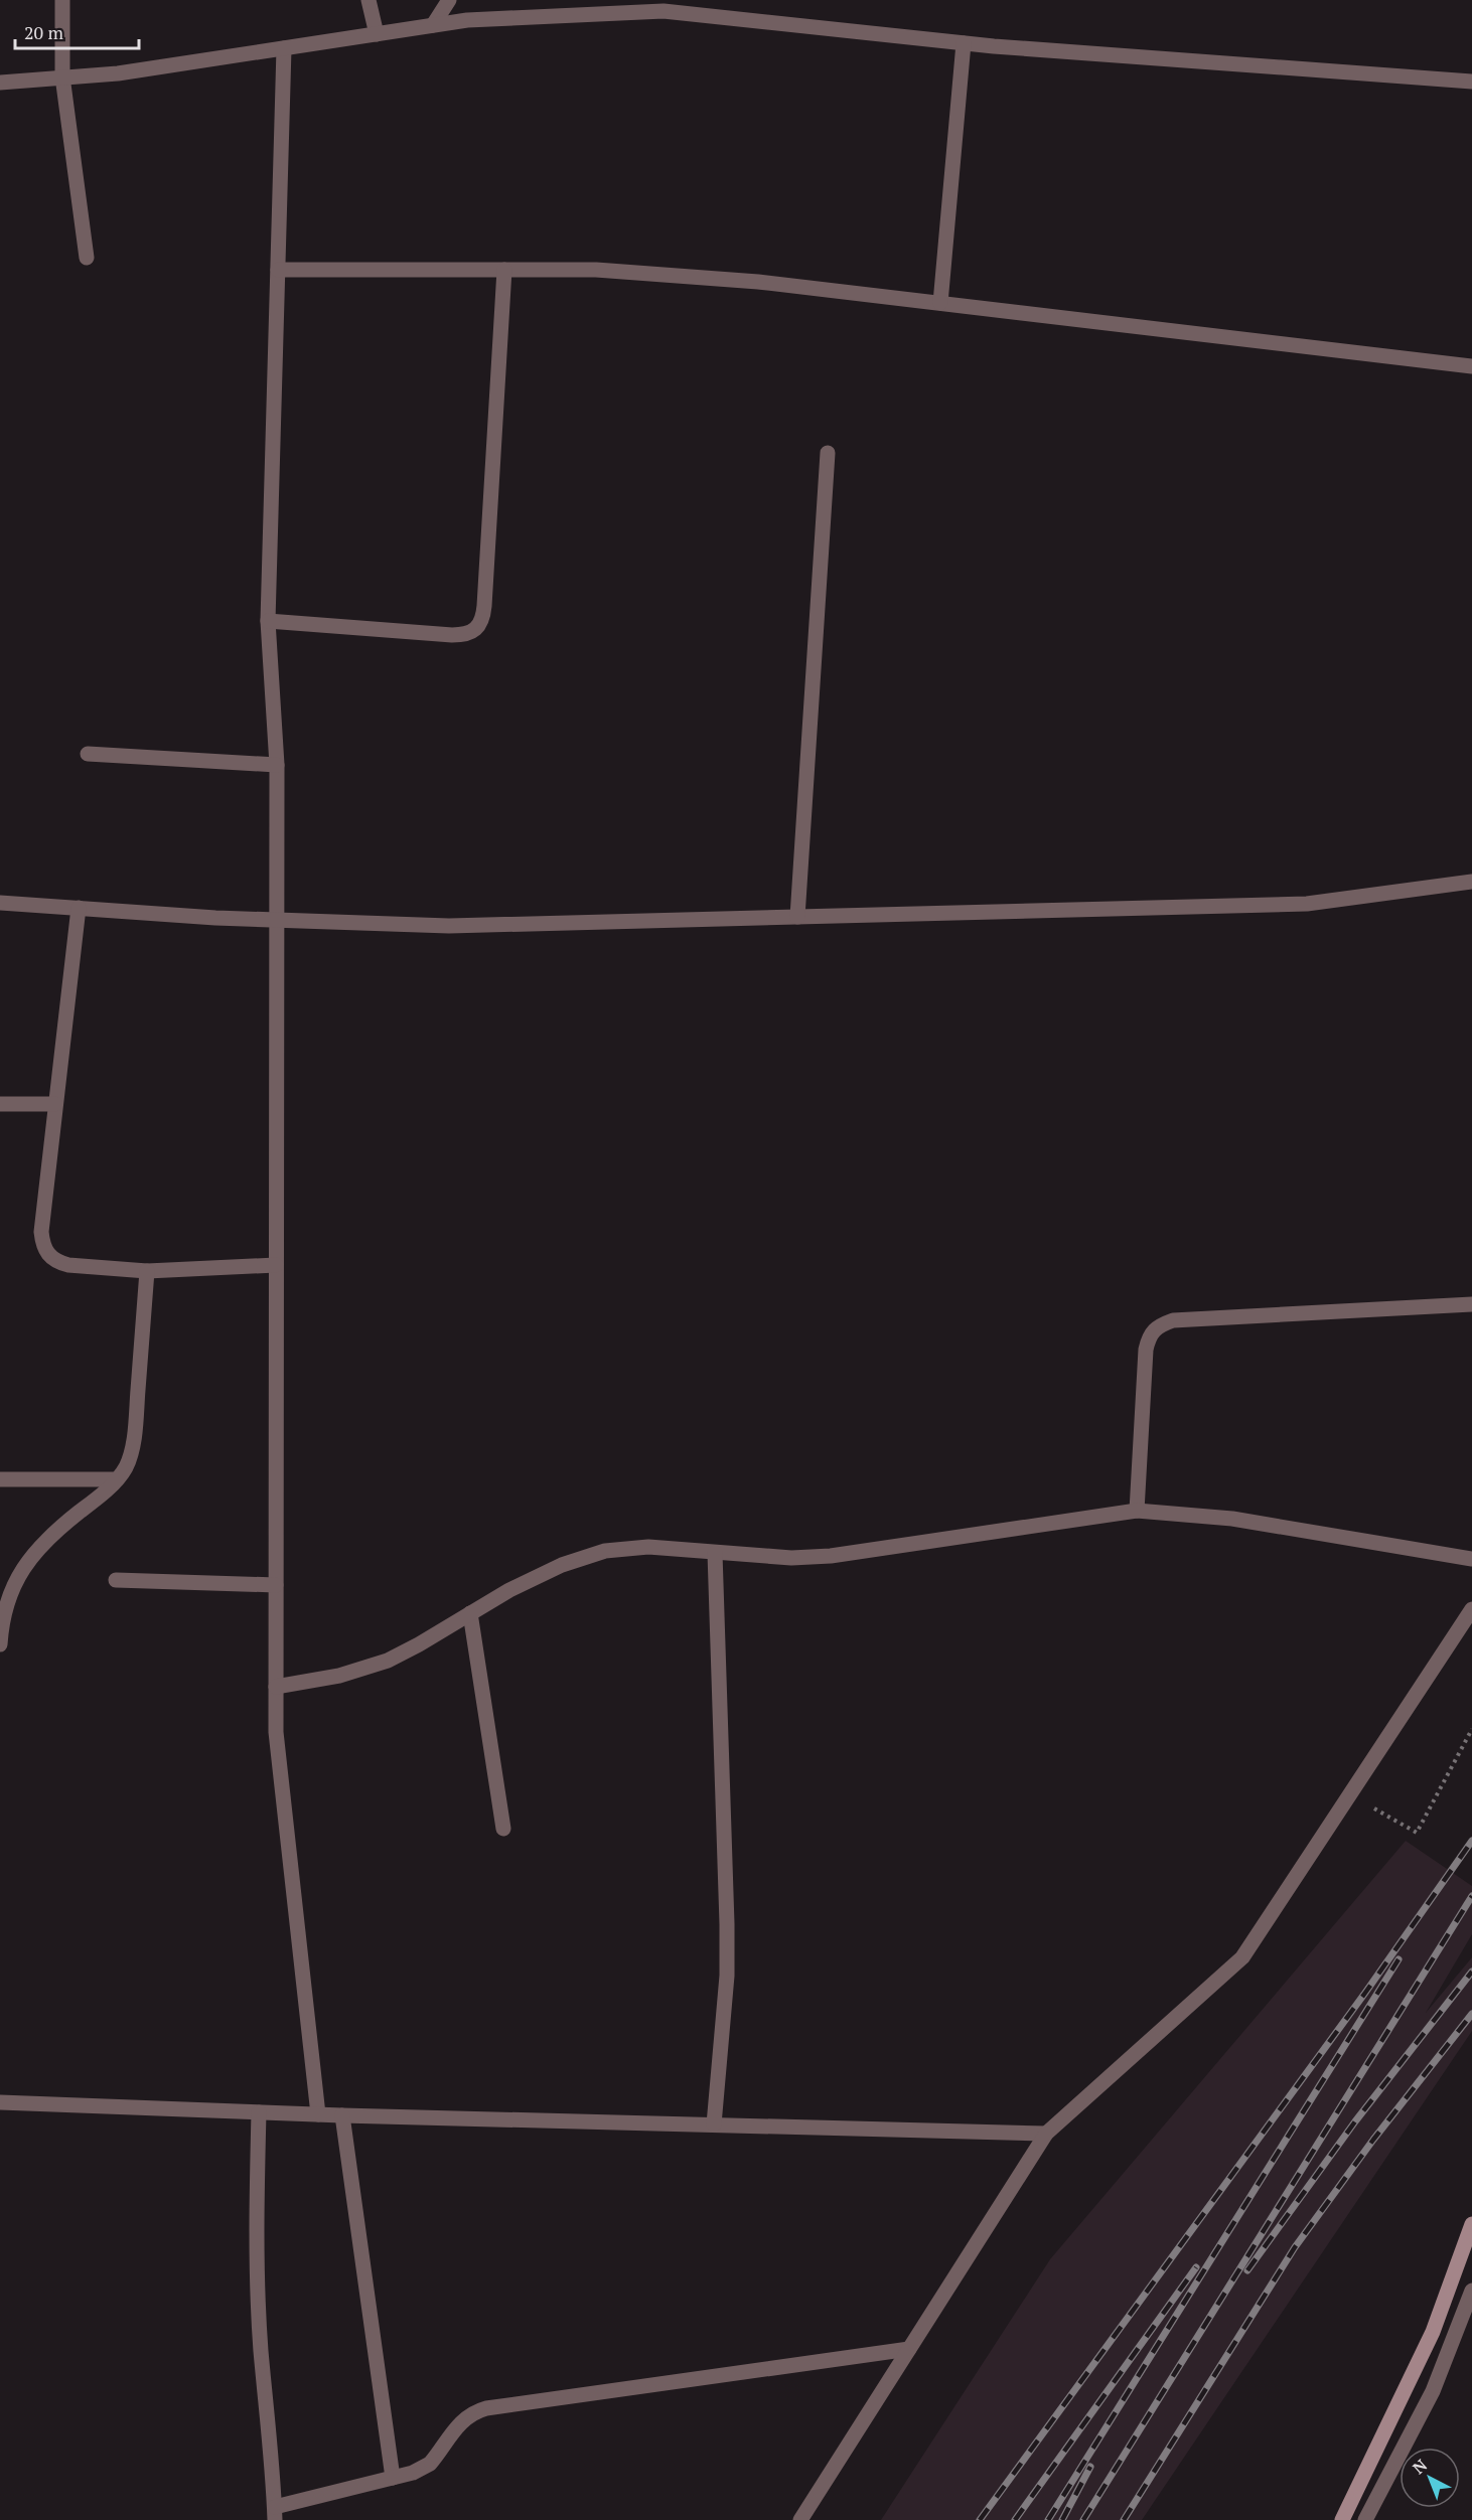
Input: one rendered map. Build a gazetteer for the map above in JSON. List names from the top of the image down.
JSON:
{
  "scale_bar": "20 m",
  "north": "top left"
}
